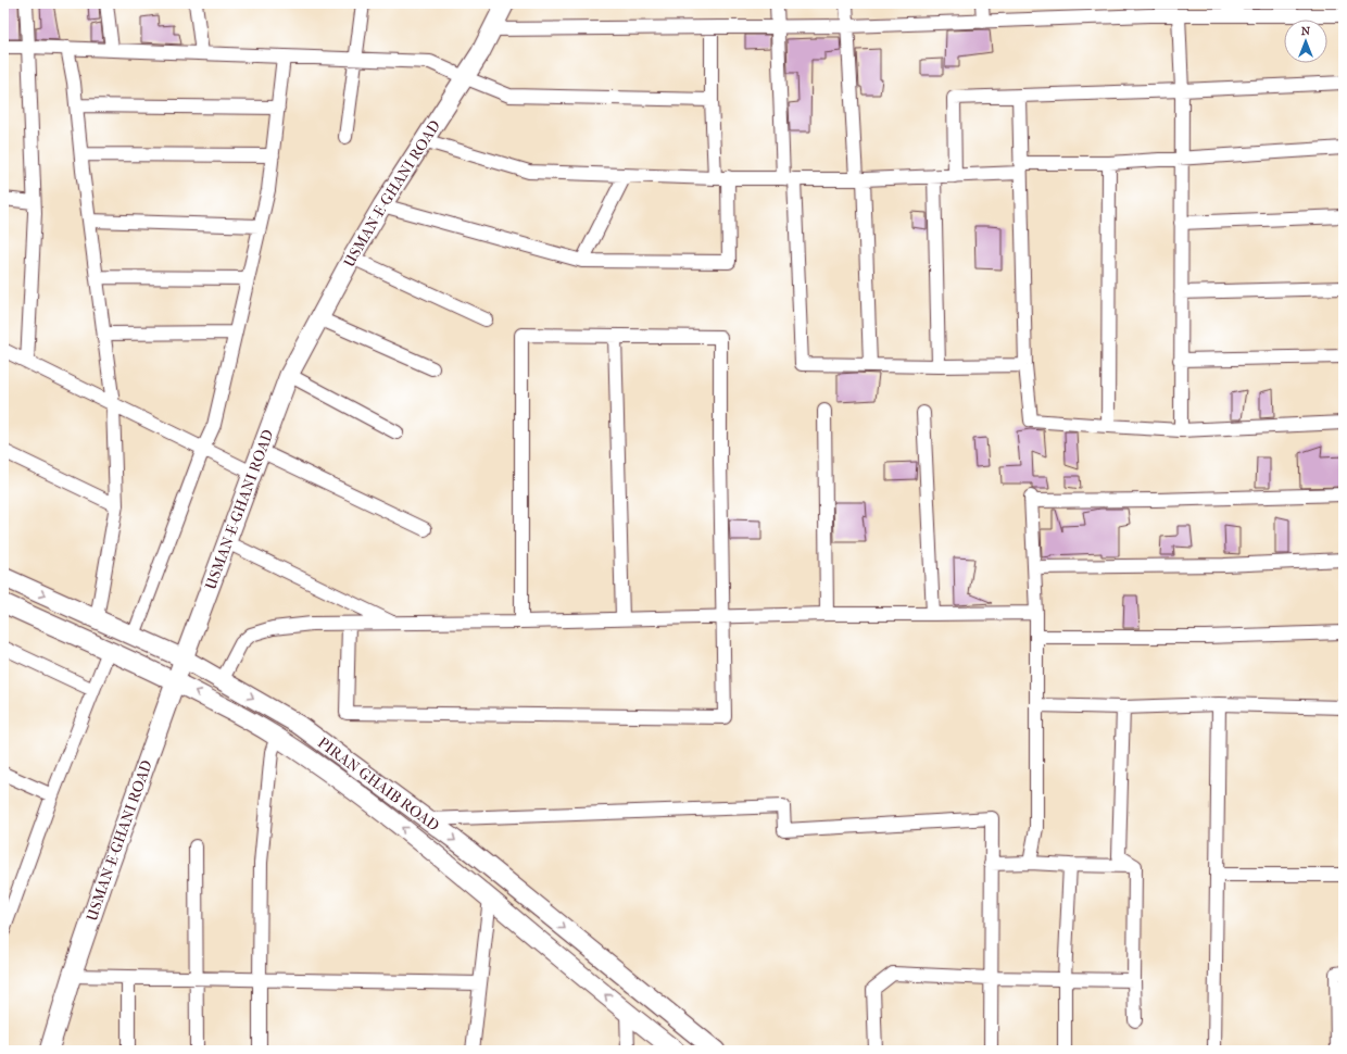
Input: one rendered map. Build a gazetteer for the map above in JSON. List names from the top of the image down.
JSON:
{
  "streets": {
    "main road": ["USMAN-E-GHANI ROAD", "PIRAN GHAIB ROAD"]
  },
  "crossings": [
    ["USMAN-E-GHANI ROAD", "PIRAN GHAIB ROAD"]
  ],
  "north": "top"
}
